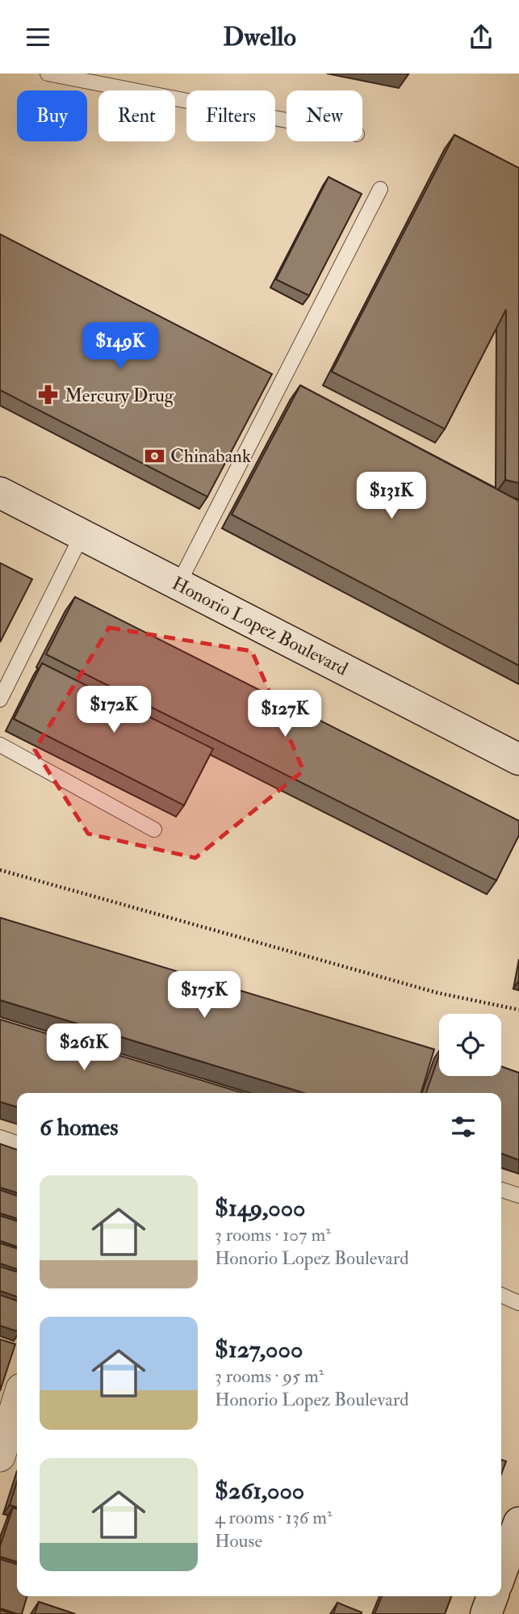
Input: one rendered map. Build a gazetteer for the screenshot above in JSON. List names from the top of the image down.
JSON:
{
  "streets": {
    "main road": ["Honorio Lopez Boulevard"]
  },
  "places": {
    "pharmacy": ["Mercury Drug"],
    "bank": ["Chinabank"]
  },
  "page": {
    "header": "Dwello",
    "chip": [
      "Buy",
      "Rent",
      "Filters",
      "New"
    ],
    "price": [
      "$149K",
      "$131K",
      "$172K",
      "$127K",
      "$175K",
      "$261K"
    ],
    "heading": "6 homes",
    "list": [
      {
        "name": "$149,000",
        "note": "3 rooms · 107 m² · Honorio Lopez Boulevard"
      },
      {
        "name": "$127,000",
        "note": "3 rooms · 95 m² · Honorio Lopez Boulevard"
      },
      {
        "name": "$261,000",
        "note": "4 rooms · 136 m² · House"
      }
    ]
  }
}
